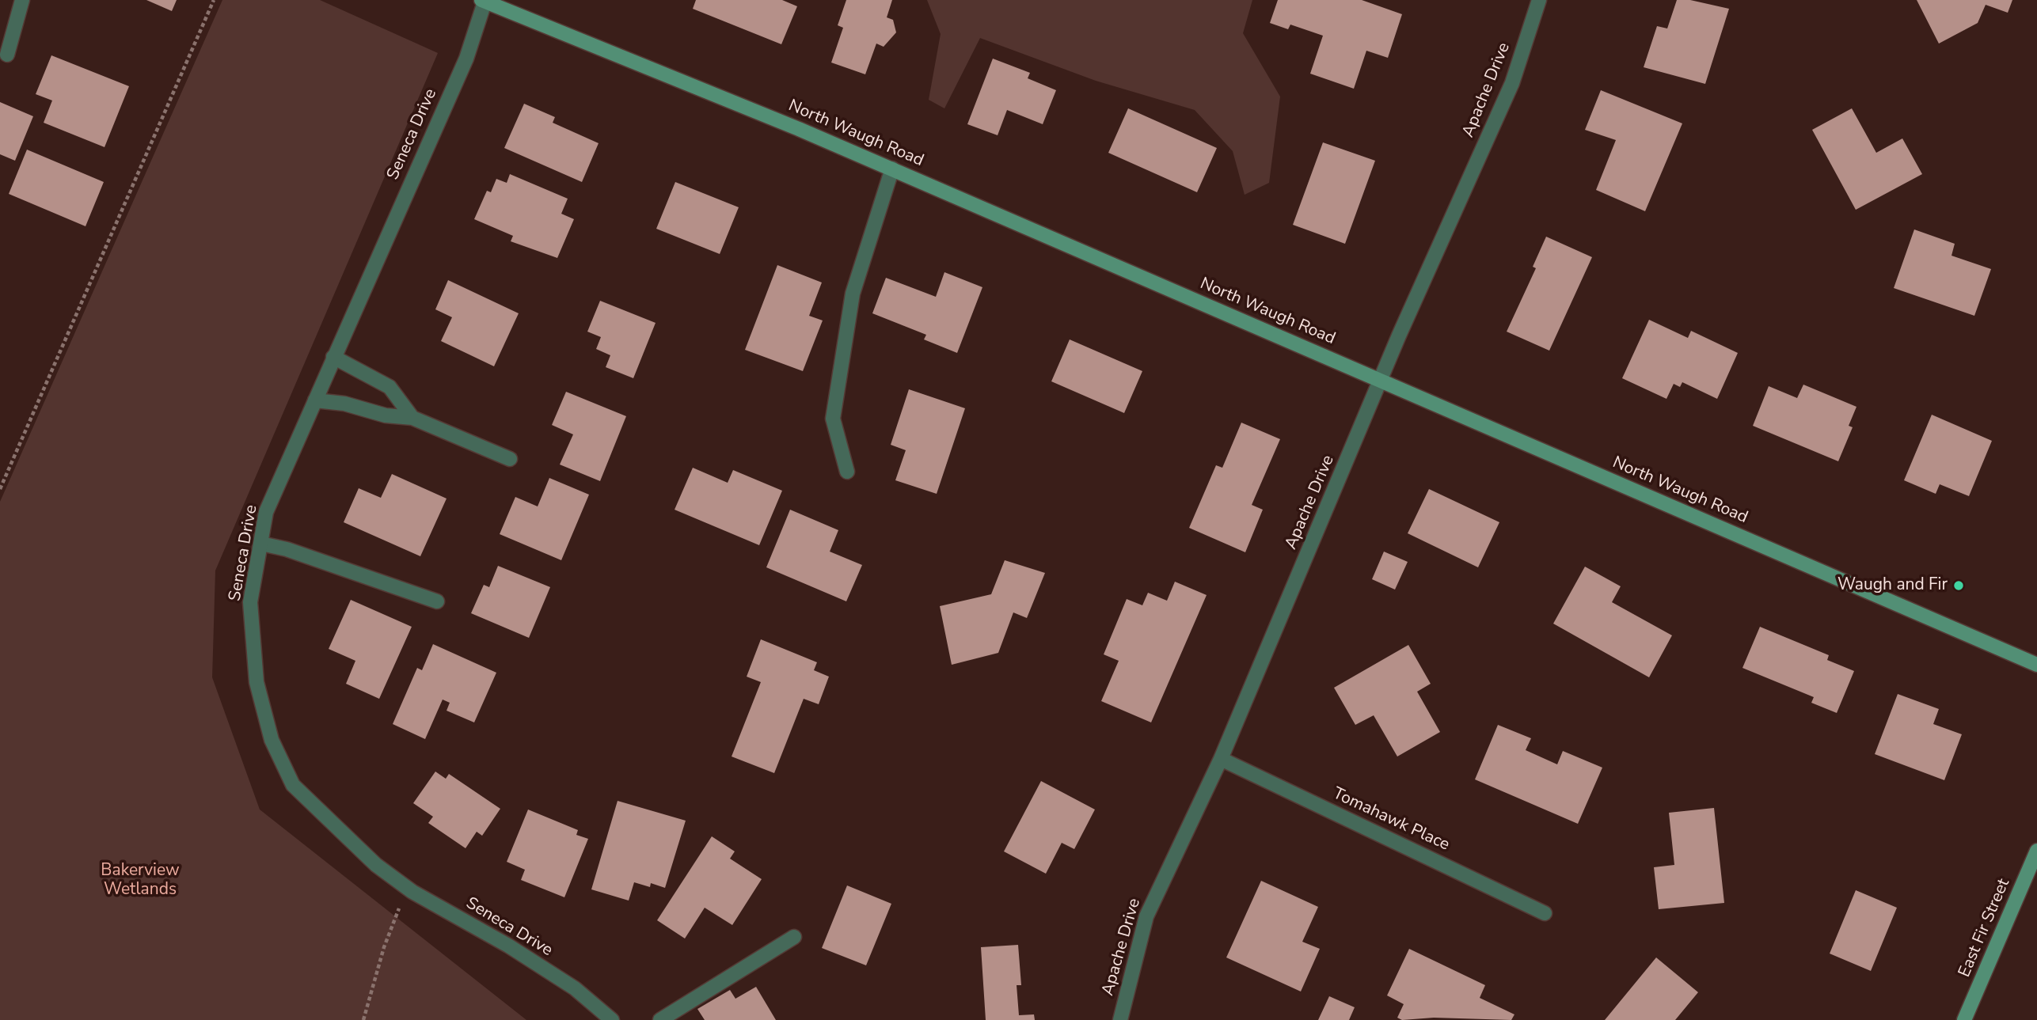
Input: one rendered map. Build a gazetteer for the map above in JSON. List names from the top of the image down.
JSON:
{
  "streets": {
    "street": [
      "Apache Drive",
      "North Waugh Road",
      "Seneca Drive",
      "Tomahawk Place",
      "East Fir Street"
    ]
  },
  "crossings": [
    ["Apache Drive", "North Waugh Road"],
    ["Apache Drive", "Tomahawk Place"],
    ["North Waugh Road", "Seneca Drive"]
  ],
  "parks": ["Bakerview Wetlands"],
  "places": ["Waugh and Fir"]
}
